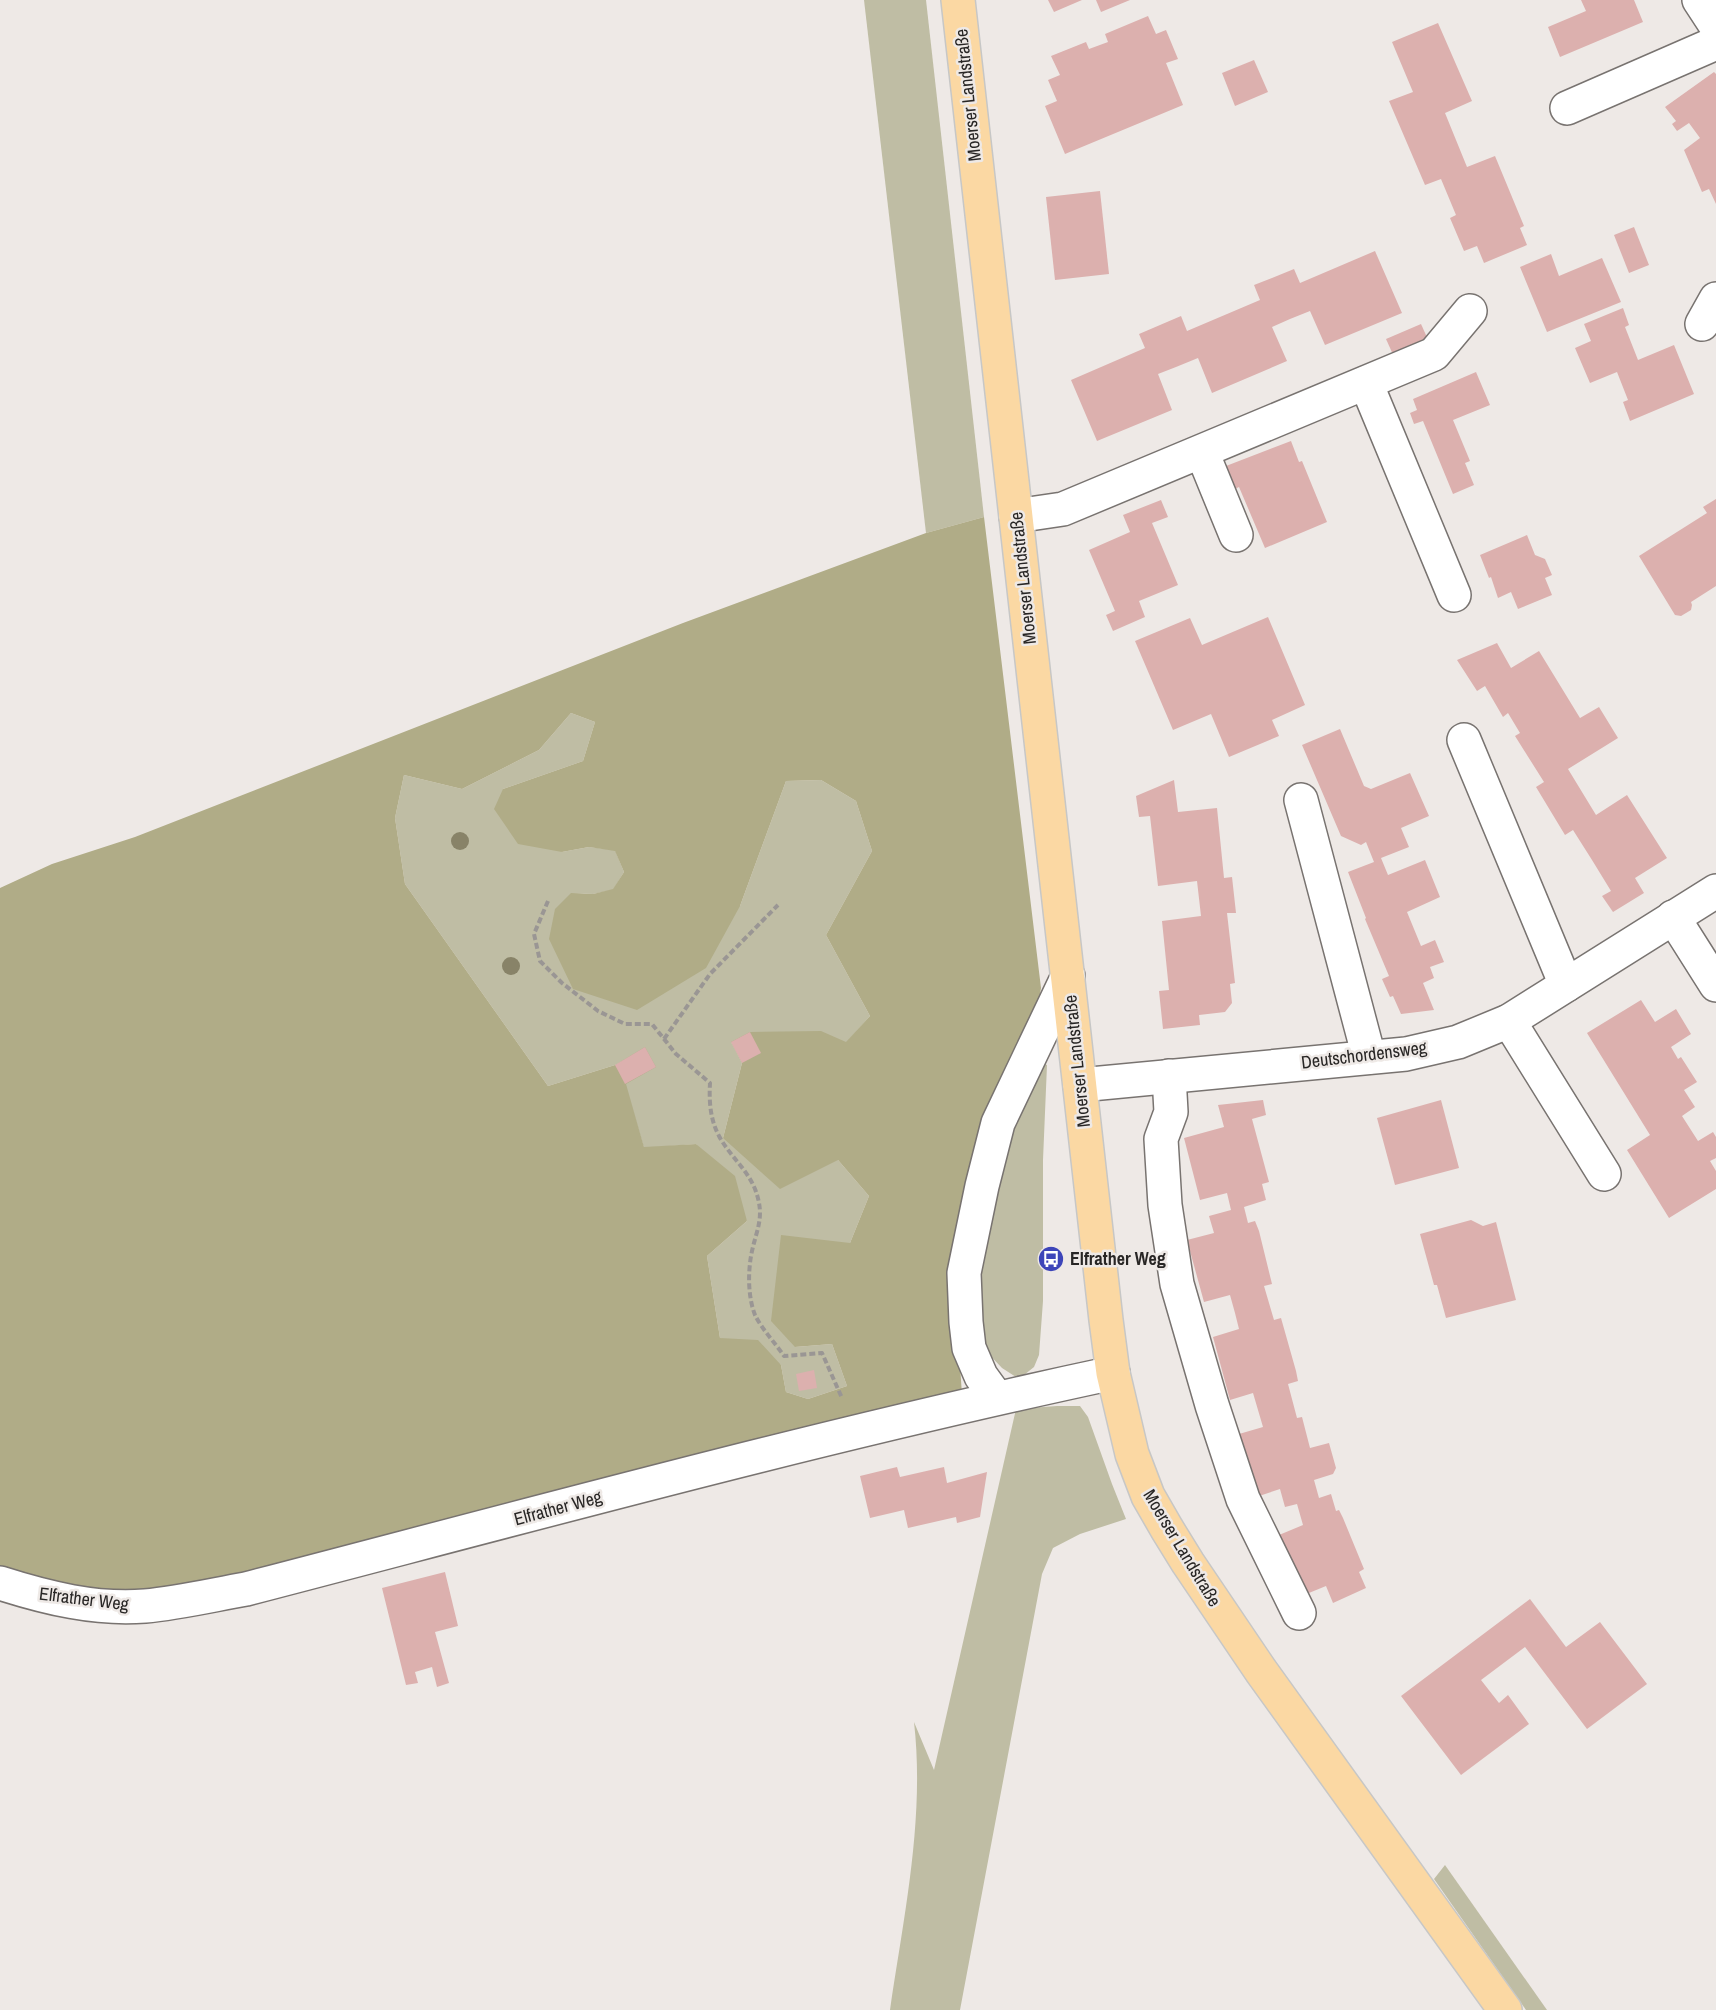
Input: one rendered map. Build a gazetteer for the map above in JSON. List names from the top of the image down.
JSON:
{
  "streets": {
    "main road": ["Moerser Landstraße"],
    "street": ["Deutschordensweg", "Elfrather Weg"]
  },
  "crossings": [
    ["Moerser Landstraße", "Deutschordensweg"],
    ["Moerser Landstraße", "Elfrather Weg"]
  ],
  "places": {
    "bus stop": ["Elfrather Weg"]
  }
}
